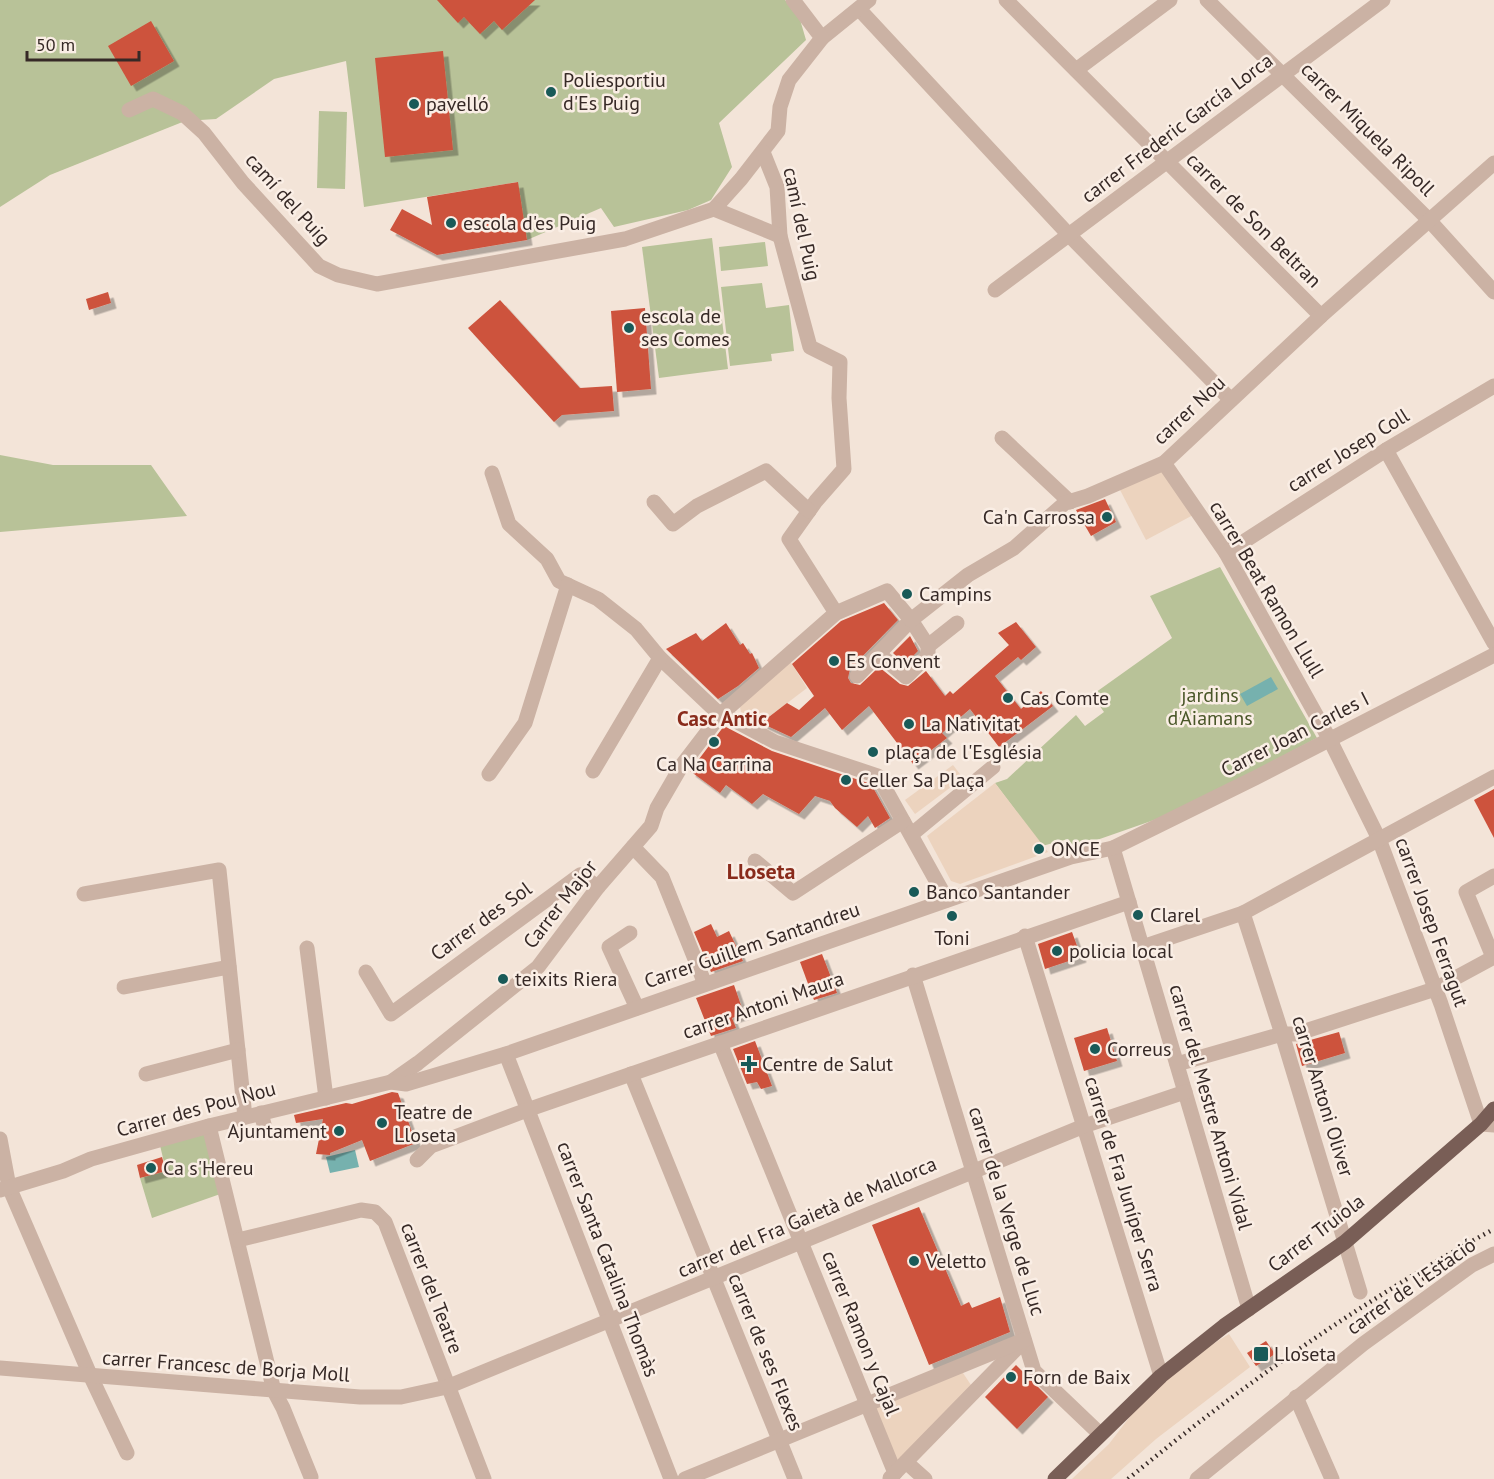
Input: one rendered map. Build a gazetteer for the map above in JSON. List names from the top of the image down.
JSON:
{
  "streets": {
    "main road": ["Carrer Truiola"],
    "street": [
      "carrer Frederic García Lorca",
      "carrer Miquela Ripoll",
      "camí del Puig",
      "carrer de Son Beltran",
      "carrer Nou",
      "carrer Josep Coll",
      "carrer Beat Ramon Llull",
      "Carrer Joan Carles I",
      "Carrer Major",
      "Carrer des Sol",
      "carrer Josep Ferragut",
      "Carrer Guillem Santandreu",
      "carrer Antoni Maura",
      "carrer Antoni Oliver",
      "carrer del Mestre Antoni Vidal",
      "Carrer des Pou Nou",
      "carrer de Fra Juníper Serra",
      "carrer de la Verge de Lluc",
      "carrer del Fra Gaietà de Mallorca",
      "carrer Santa Catalina Thomàs",
      "carrer de l'Estació",
      "carrer del Teatre",
      "carrer Ramon y Cajal",
      "carrer de ses Flexes",
      "carrer Francesc de Borja Moll"
    ]
  },
  "crossings": [
    ["carrer Frederic García Lorca", "carrer Miquela Ripoll"],
    ["carrer Frederic García Lorca", "carrer de Son Beltran"],
    ["carrer Miquela Ripoll", "carrer Nou"],
    ["carrer de Son Beltran", "carrer Nou"],
    ["carrer Nou", "carrer Beat Ramon Llull"],
    ["carrer Nou", "Carrer Major"],
    ["carrer Josep Coll", "carrer Beat Ramon Llull"],
    ["carrer Beat Ramon Llull", "Carrer Joan Carles I"],
    ["carrer Beat Ramon Llull", "carrer Josep Ferragut"],
    ["Carrer Joan Carles I", "carrer Josep Ferragut"],
    ["Carrer Joan Carles I", "Carrer Guillem Santandreu"],
    ["Carrer Joan Carles I", "carrer del Mestre Antoni Vidal"],
    ["Carrer Major", "Carrer des Sol"],
    ["Carrer Major", "Carrer Guillem Santandreu"],
    ["Carrer Major", "Carrer des Pou Nou"],
    ["carrer Josep Ferragut", "Carrer Truiola"],
    ["Carrer Guillem Santandreu", "carrer del Mestre Antoni Vidal"],
    ["Carrer Guillem Santandreu", "Carrer des Pou Nou"],
    ["Carrer Guillem Santandreu", "carrer Santa Catalina Thomàs"],
    ["carrer Antoni Maura", "carrer del Mestre Antoni Vidal"],
    ["carrer Antoni Maura", "carrer de Fra Juníper Serra"],
    ["carrer Antoni Maura", "carrer de la Verge de Lluc"],
    ["carrer Antoni Maura", "carrer Santa Catalina Thomàs"],
    ["carrer Antoni Maura", "carrer Ramon y Cajal"],
    ["carrer Antoni Maura", "carrer de ses Flexes"],
    ["carrer Antoni Oliver", "Carrer Truiola"],
    ["carrer del Mestre Antoni Vidal", "carrer del Fra Gaietà de Mallorca"],
    ["carrer del Mestre Antoni Vidal", "Carrer Truiola"],
    ["carrer de Fra Juníper Serra", "carrer del Fra Gaietà de Mallorca"],
    ["carrer de Fra Juníper Serra", "Carrer Truiola"],
    ["carrer de la Verge de Lluc", "carrer del Fra Gaietà de Mallorca"],
    ["carrer de la Verge de Lluc", "Carrer Truiola"],
    ["carrer del Fra Gaietà de Mallorca", "carrer Santa Catalina Thomàs"],
    ["carrer del Fra Gaietà de Mallorca", "carrer del Teatre"],
    ["carrer del Fra Gaietà de Mallorca", "carrer Ramon y Cajal"],
    ["carrer del Fra Gaietà de Mallorca", "carrer de ses Flexes"],
    ["carrer del Fra Gaietà de Mallorca", "carrer Francesc de Borja Moll"],
    ["carrer del Teatre", "carrer Francesc de Borja Moll"]
  ],
  "districts": ["Casc Antic", "Lloseta"],
  "parks": ["jardins d'Aiamans"],
  "places": {
    "other": [
      "Poliesportiu d'Es Puig",
      "pavelló",
      "escola d'es Puig",
      "escola de ses Comes",
      "Ca'n Carrossa",
      "Campins",
      "Es Convent",
      "Cas Comte",
      "La Nativitat",
      "Ca Na Carrina",
      "plaça de l'Església",
      "Celler Sa Plaça",
      "ONCE",
      "Banco Santander",
      "Clarel",
      "Toni",
      "policia local",
      "teixits Riera",
      "Correus",
      "Teatre de Lloseta",
      "Ajuntament",
      "Ca s'Hereu",
      "Veletto",
      "Forn de Baix"
    ],
    "health": ["Centre de Salut"],
    "transit": ["Lloseta"]
  },
  "scale_bar": "50 m"
}
